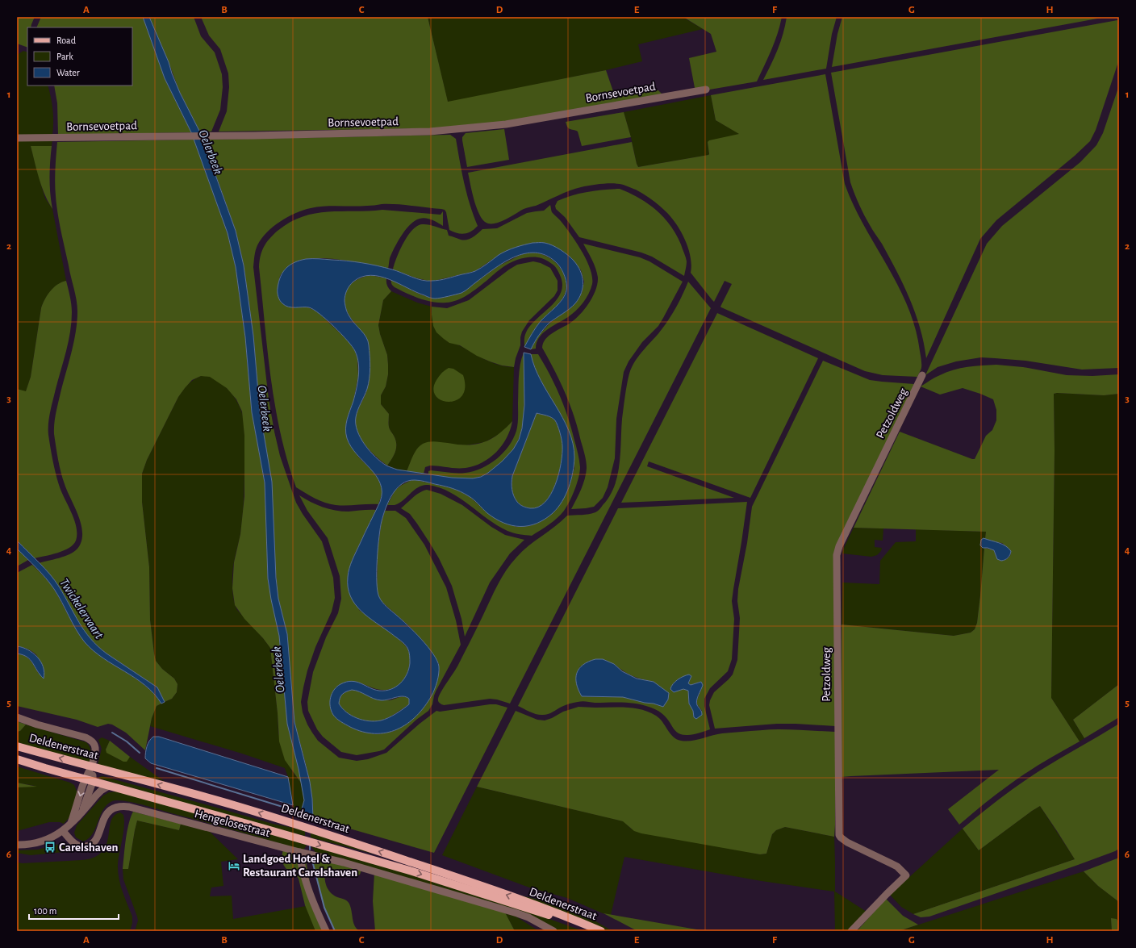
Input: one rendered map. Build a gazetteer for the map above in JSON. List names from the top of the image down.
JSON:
{
  "streets": {
    "main road": ["Deldenerstraat"],
    "street": ["Bornsevoetpad", "Petzoldweg", "Hengelosestraat"]
  },
  "crossings": [
    ["Deldenerstraat", "Hengelosestraat"]
  ],
  "water": ["Oelerbeek", "Twickelervaart"],
  "places": {
    "bus stop": ["Carelshaven"],
    "hotel": ["Landgoed Hotel & Restaurant Carelshaven"]
  },
  "legend": ["Road", "Park", "Water"],
  "scale_bar": "100 m",
  "grid": {
    "columns": [
      "A",
      "B",
      "C",
      "D",
      "E",
      "F",
      "G",
      "H"
    ],
    "rows": [
      "1",
      "2",
      "3",
      "4",
      "5",
      "6"
    ]
  }
}
